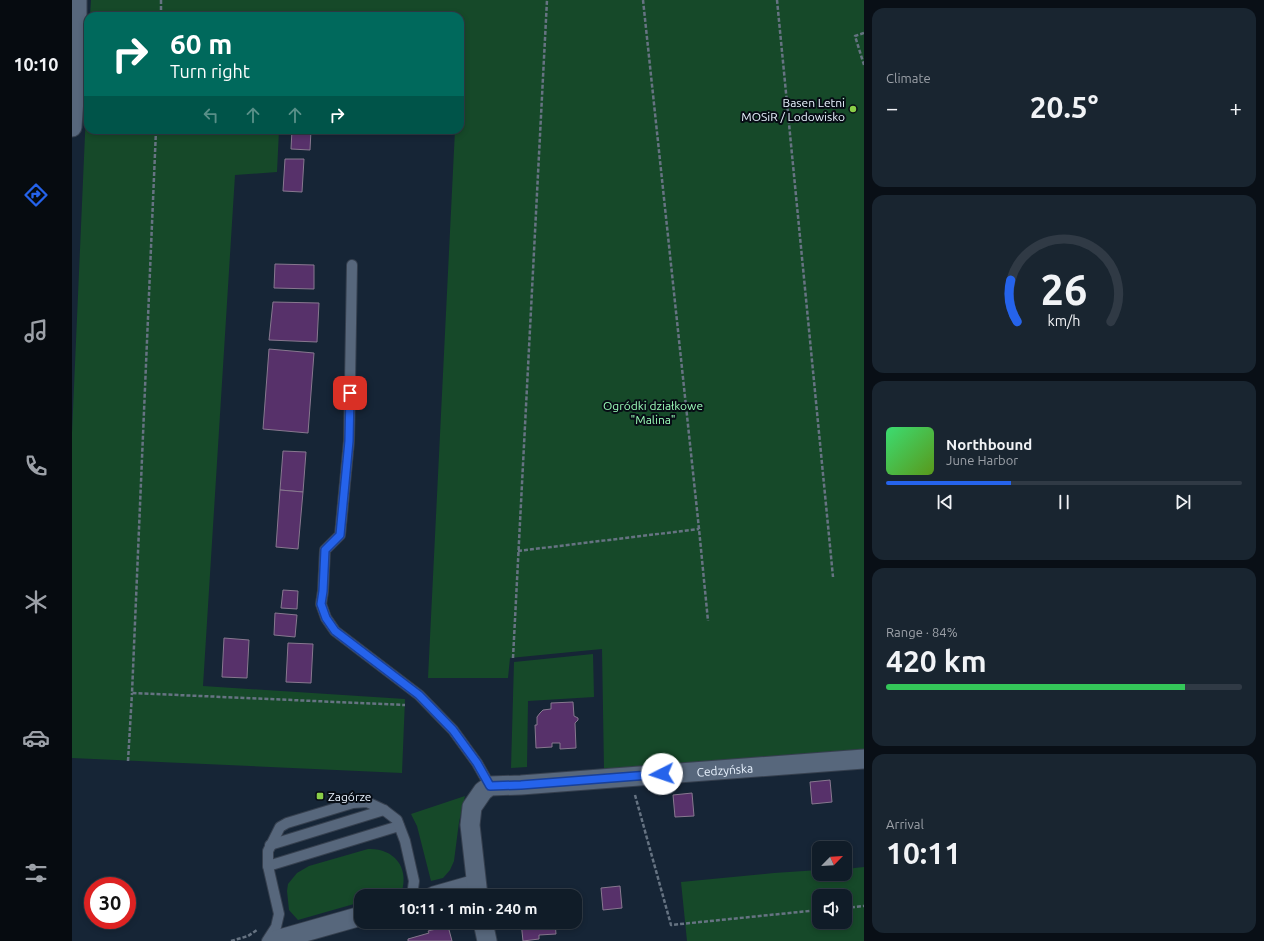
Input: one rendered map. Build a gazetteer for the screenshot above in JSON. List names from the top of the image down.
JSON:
{
  "streets": {
    "street": ["Cedzyńska"]
  },
  "parks": ["Ogródki działkowe \"Malina\""],
  "places": {
    "other": ["Basen Letni MOSiR / Lodowisko"],
    "transit": ["Zagórze"]
  },
  "north": "top right",
  "page": {
    "tabs": "10:10",
    "tile": [
      "Climate",
      ["Range · 84%", "420 km"],
      ["Arrival", "10:11"]
    ],
    "turn": ["60 m", "Turn right"],
    "heat": ["−", "20.5°", "+"],
    "song": ["Northbound", "June Harbor"],
    "limit": "30",
    "trip": "10:11 · 1 min · 240 m",
    "gauge": ["26", "km/h"]
  }
}
